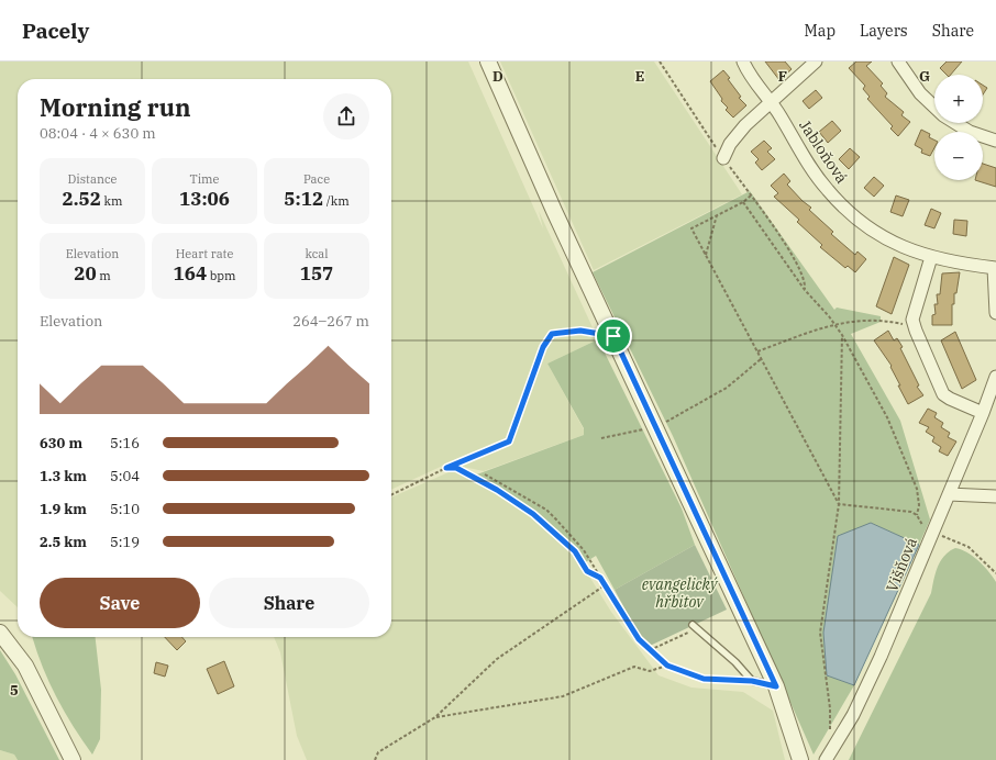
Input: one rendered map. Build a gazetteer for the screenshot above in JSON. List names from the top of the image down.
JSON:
{
  "streets": {
    "street": ["Jabloňová", "Višňová"]
  },
  "parks": ["evangelický hřbitov"],
  "page": {
    "header": "Pacely",
    "nav": ["Map", "Layers", "Share"],
    "map_buttons": ["+", "−"],
    "heading": ["Morning run", "08:04 · 4 × 630 m"],
    "stats": [
      ["Distance", "2.52 km"],
      ["Time", "13:06"],
      ["Pace", "5:12 /km"],
      ["Elevation", "20 m"],
      ["Heart rate", "164 bpm"],
      ["kcal", "157"]
    ],
    "chart": ["Elevation", "264–267 m"],
    "list": [
      {
        "name": "630 m",
        "note": "5:16"
      },
      {
        "name": "1.3 km",
        "note": "5:04"
      },
      {
        "name": "1.9 km",
        "note": "5:10"
      },
      {
        "name": "2.5 km",
        "note": "5:19"
      }
    ],
    "buttons": ["Save", "Share"]
  },
  "grid": {
    "columns": [
      "D",
      "E",
      "F",
      "G"
    ],
    "rows": ["5"]
  }
}
